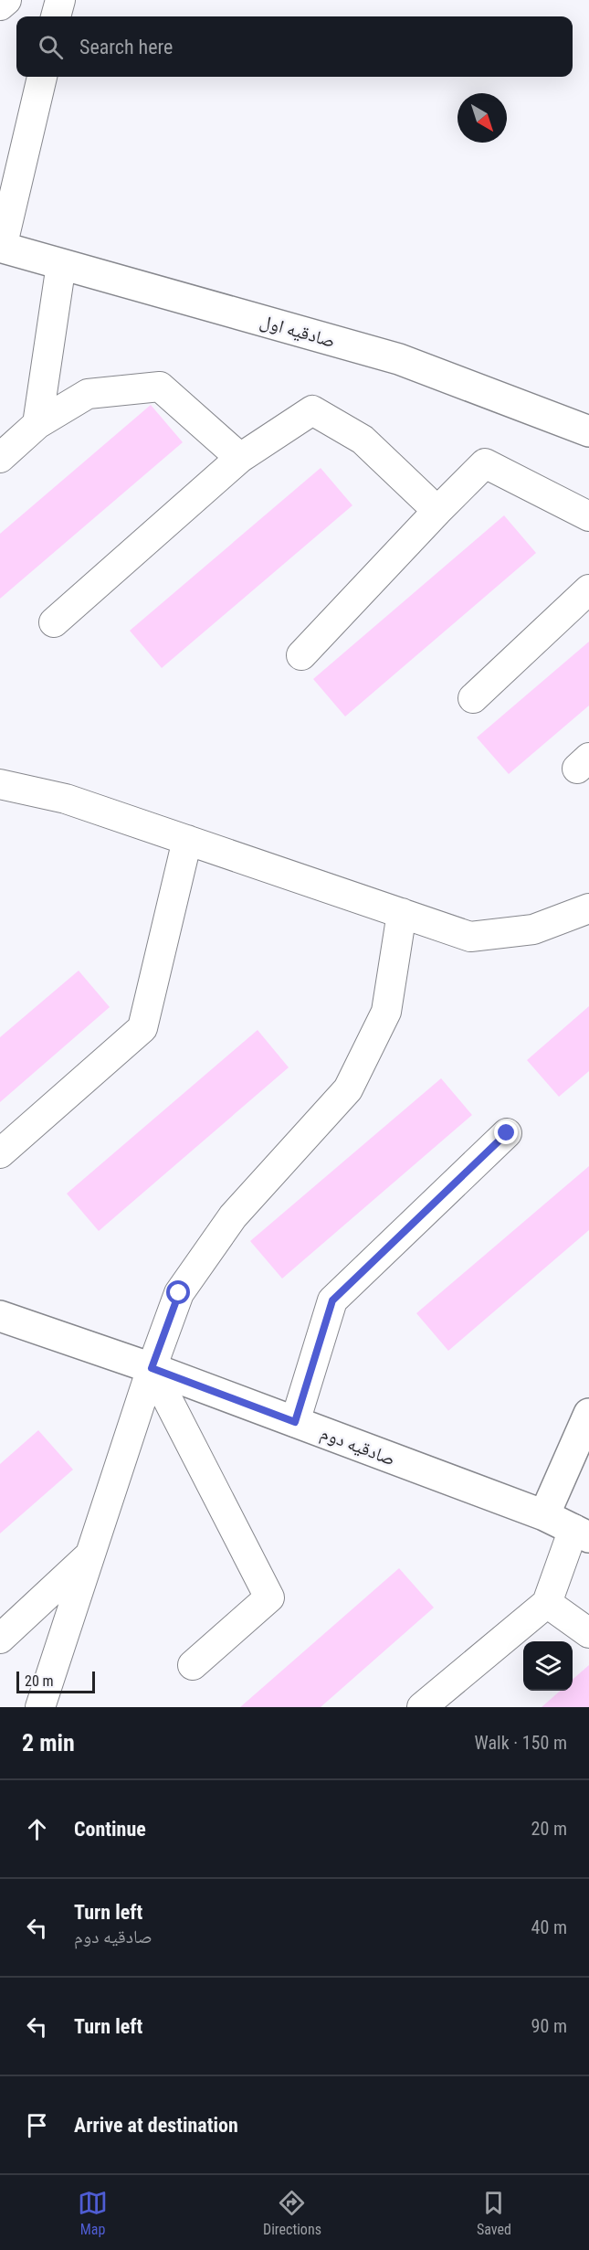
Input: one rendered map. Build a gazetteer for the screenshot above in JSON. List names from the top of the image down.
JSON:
{
  "streets": {
    "street": ["صادقیه اول", "صادقیه دوم"]
  },
  "scale_bar": "20 m",
  "north": "bottom right",
  "page": {
    "search": "Search here",
    "scale": "20 m",
    "heading": ["2 min", "Walk · 150 m"],
    "list": [
      ["Continue", "20 m"],
      ["Turn left", "صادقیه دوم", "40 m"],
      ["Turn left", "90 m"],
      "Arrive at destination"
    ],
    "nav": ["Map", "Directions", "Saved"]
  }
}
